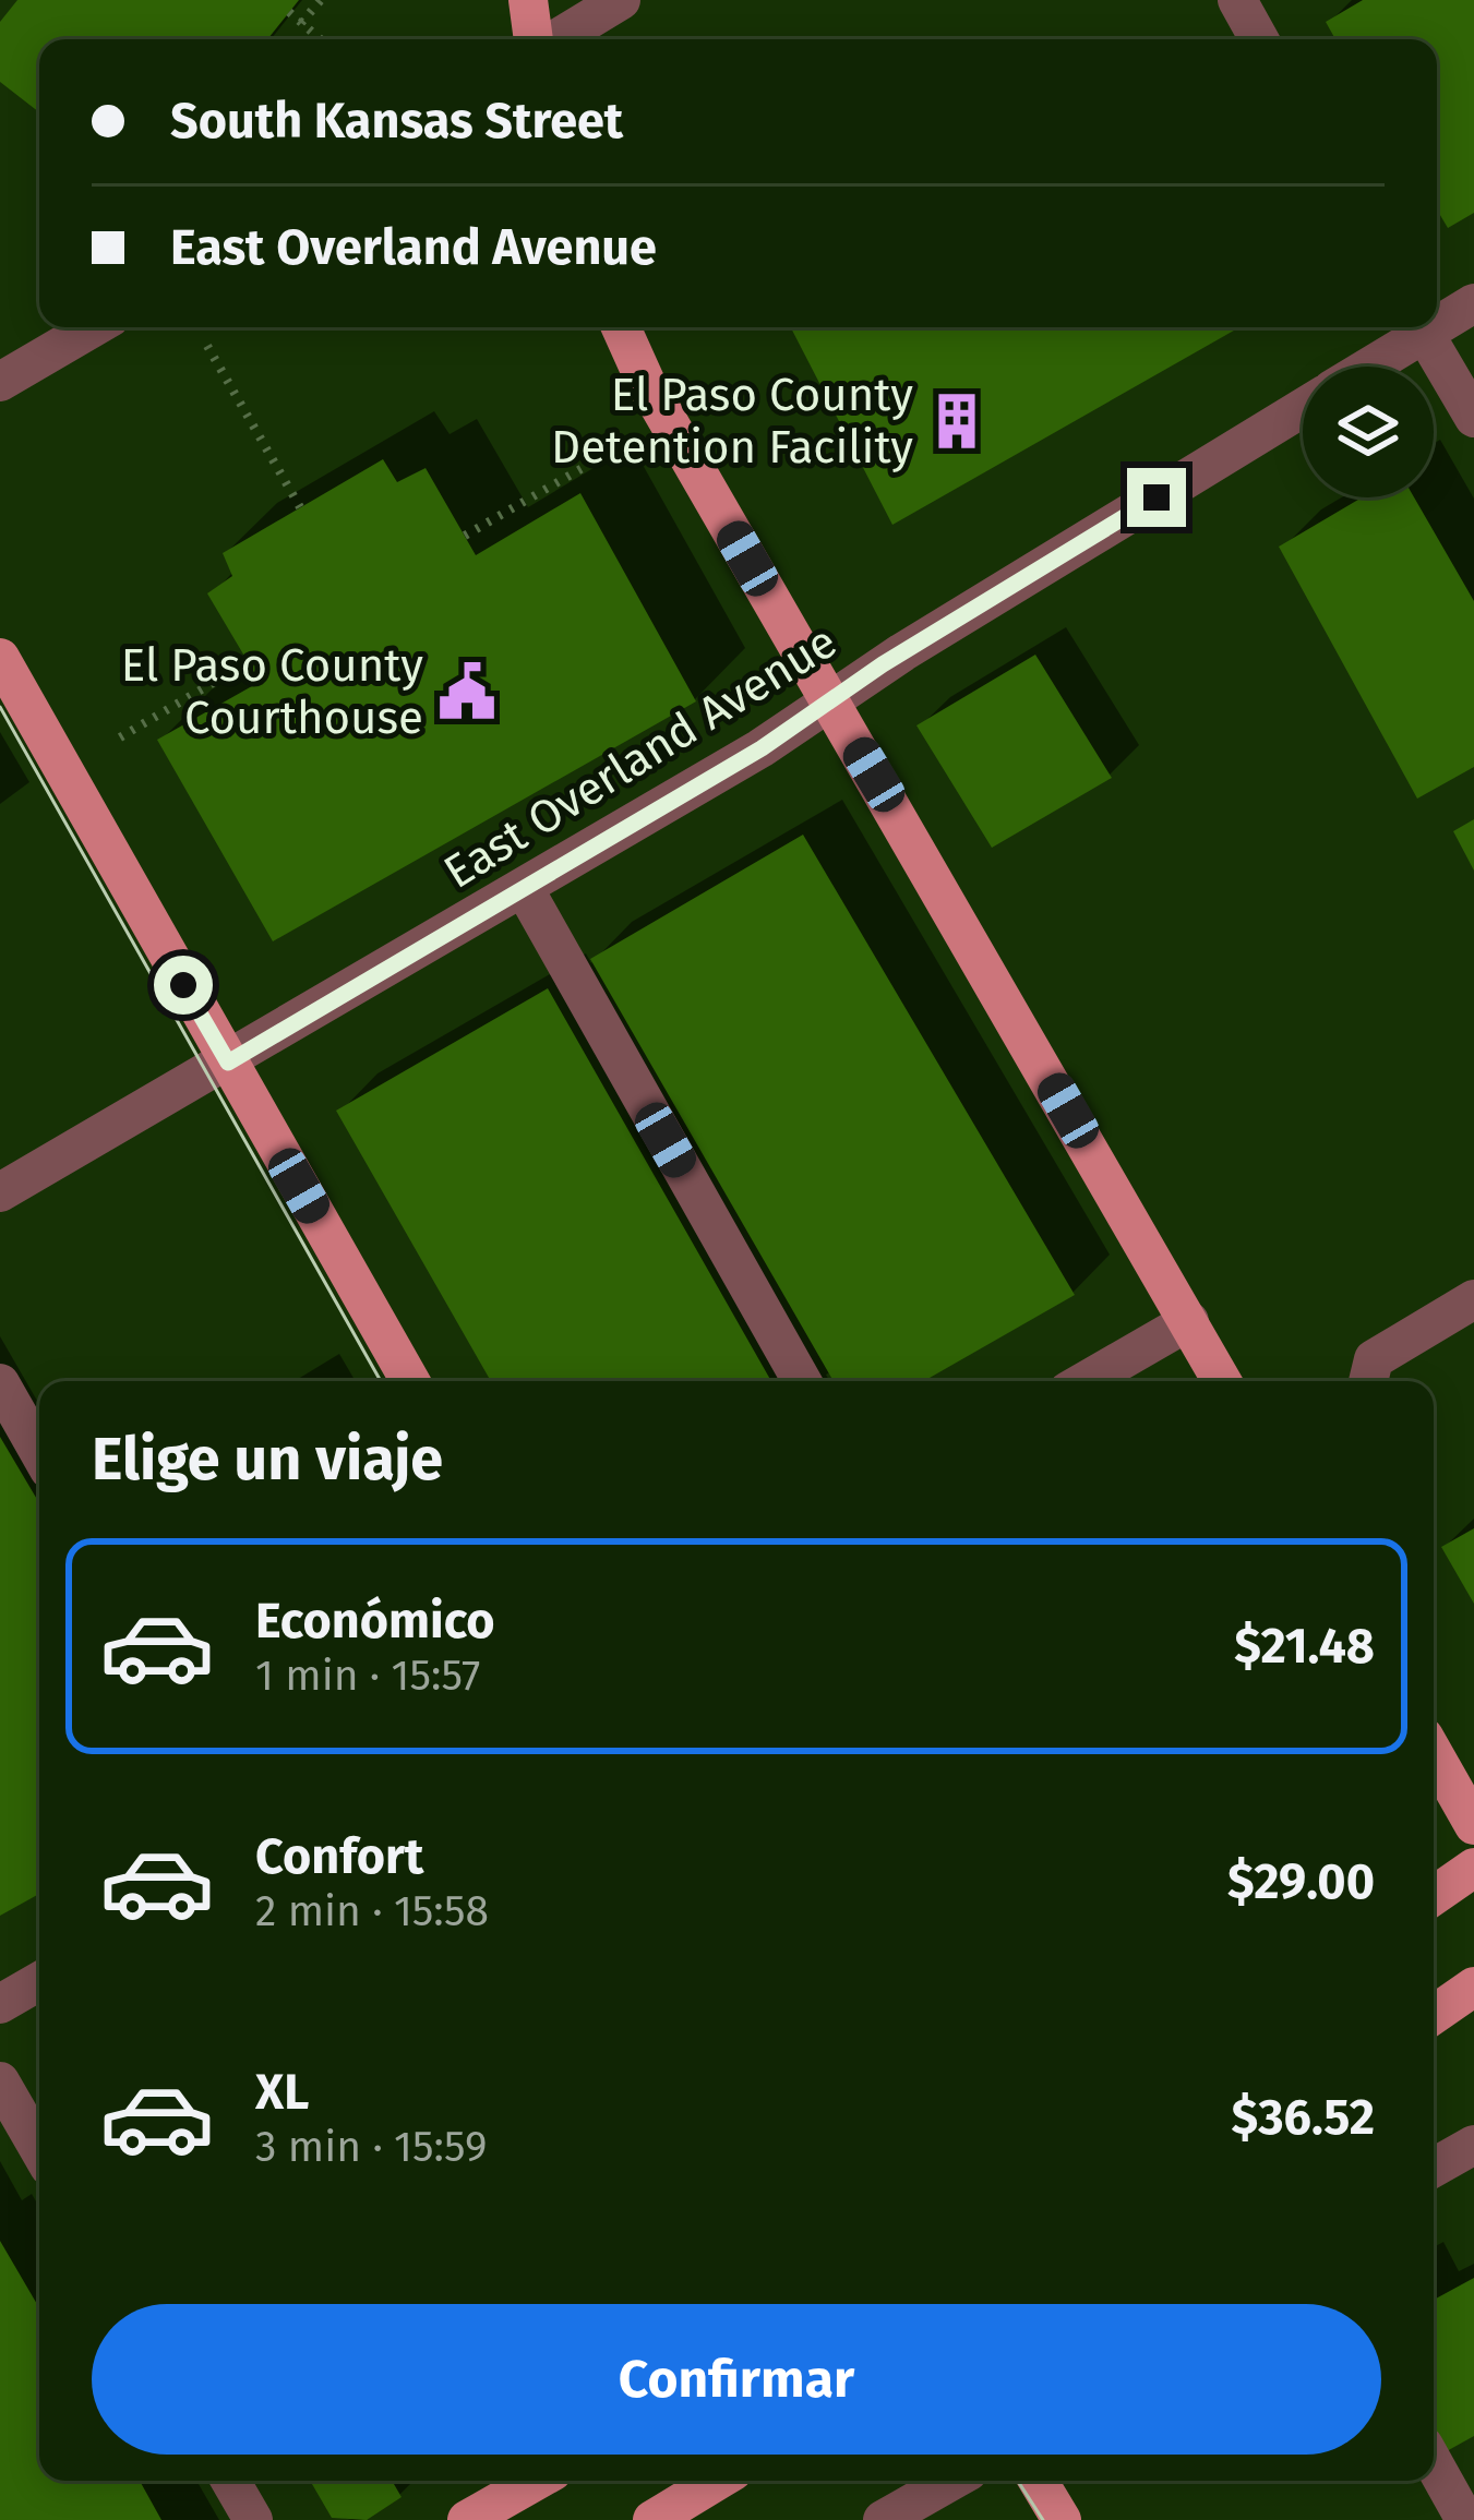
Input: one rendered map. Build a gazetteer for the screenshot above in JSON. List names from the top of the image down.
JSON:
{
  "streets": {
    "street": ["East Overland Avenue"]
  },
  "places": {
    "building": ["El Paso County Detention Facility"],
    "public building": ["El Paso County Courthouse"]
  },
  "page": {
    "banner": ["South Kansas Street", "East Overland Avenue"],
    "heading": "Elige un viaje",
    "list": [
      {
        "name": "Económico",
        "note": "1 min · 15:57",
        "value": "$21.48"
      },
      {
        "name": "Confort",
        "note": "2 min · 15:58",
        "value": "$29.00"
      },
      {
        "name": "XL",
        "note": "3 min · 15:59",
        "value": "$36.52"
      }
    ],
    "buttons": "Confirmar"
  }
}
